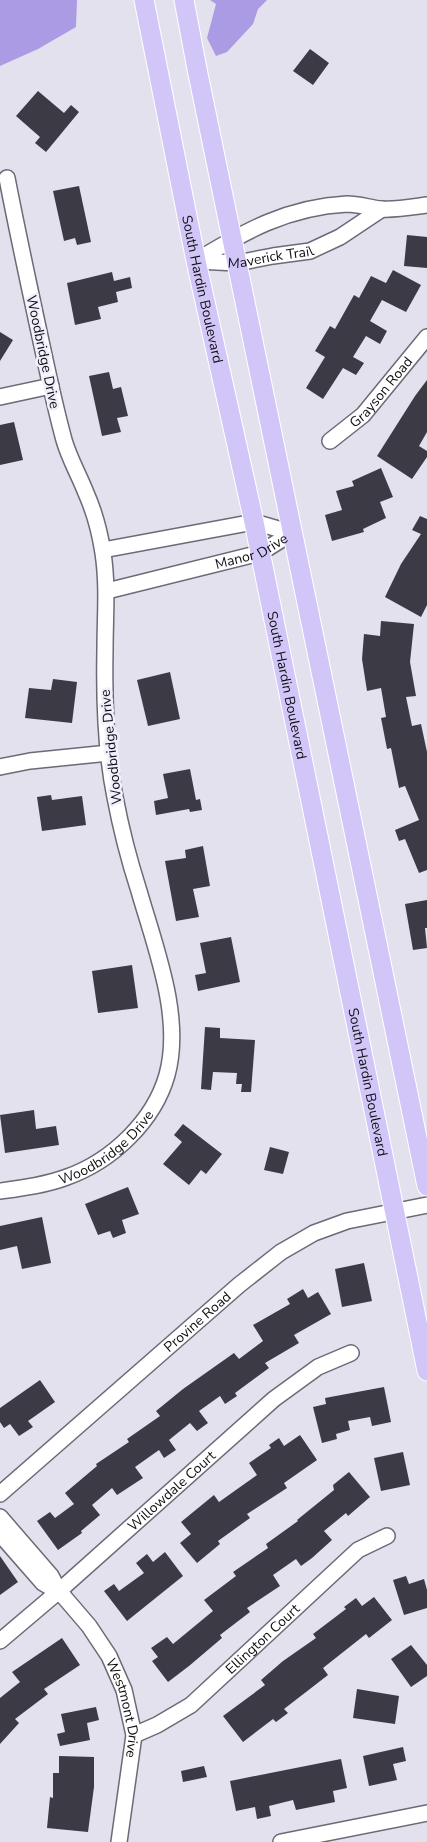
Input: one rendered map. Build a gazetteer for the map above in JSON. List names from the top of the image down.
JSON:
{
  "streets": {
    "main road": ["South Hardin Boulevard"],
    "street": [
      "Maverick Trail",
      "Woodbridge Drive",
      "Grayson Road",
      "Manor Drive",
      "Provine Road",
      "Willowdale Court",
      "Ellington Court",
      "Westmont Drive"
    ]
  },
  "crossings": [
    ["Maverick Trail", "South Hardin Boulevard"],
    ["South Hardin Boulevard", "Manor Drive"],
    ["South Hardin Boulevard", "Provine Road"],
    ["Woodbridge Drive", "Manor Drive"],
    ["Willowdale Court", "Westmont Drive"],
    ["Ellington Court", "Westmont Drive"]
  ]
}
